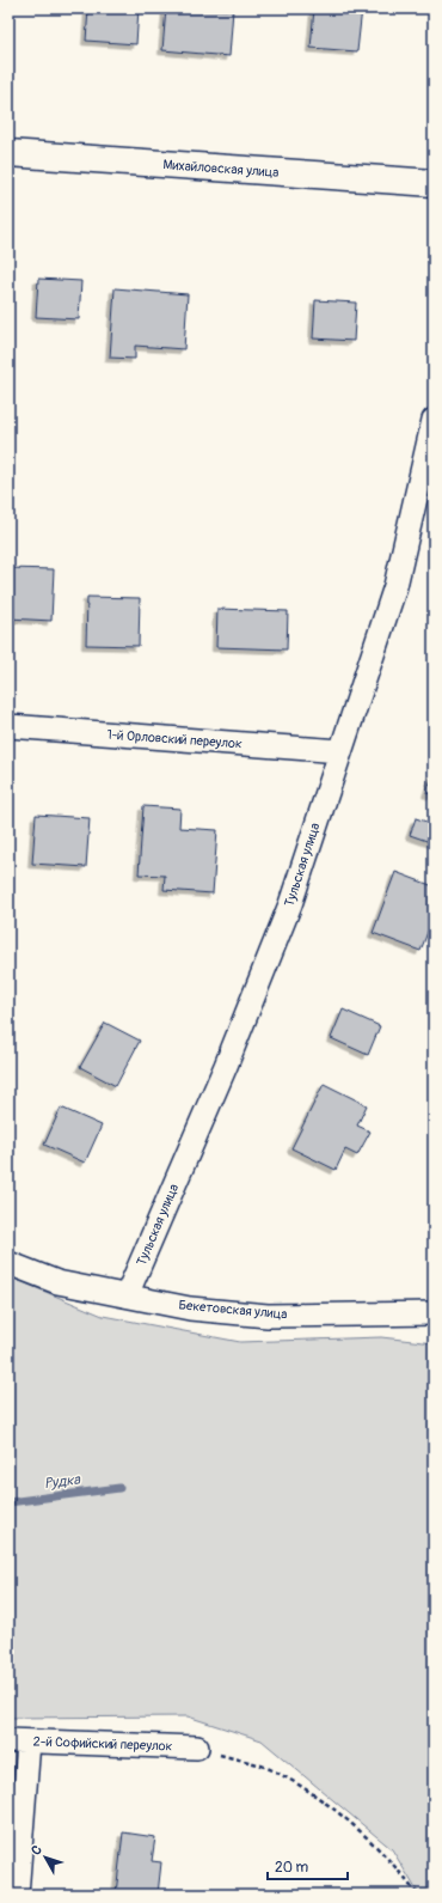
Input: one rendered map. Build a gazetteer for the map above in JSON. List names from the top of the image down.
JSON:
{
  "streets": {
    "street": [
      "Михайловская улица",
      "1-й Орловский переулок",
      "Тульская улица",
      "Бекетовская улица",
      "2-й Софийский переулок"
    ]
  },
  "crossings": [
    ["1-й Орловский переулок", "Тульская улица"],
    ["Тульская улица", "Бекетовская улица"]
  ],
  "water": ["Рудка"],
  "scale_bar": "20 m",
  "north": "top left"
}
